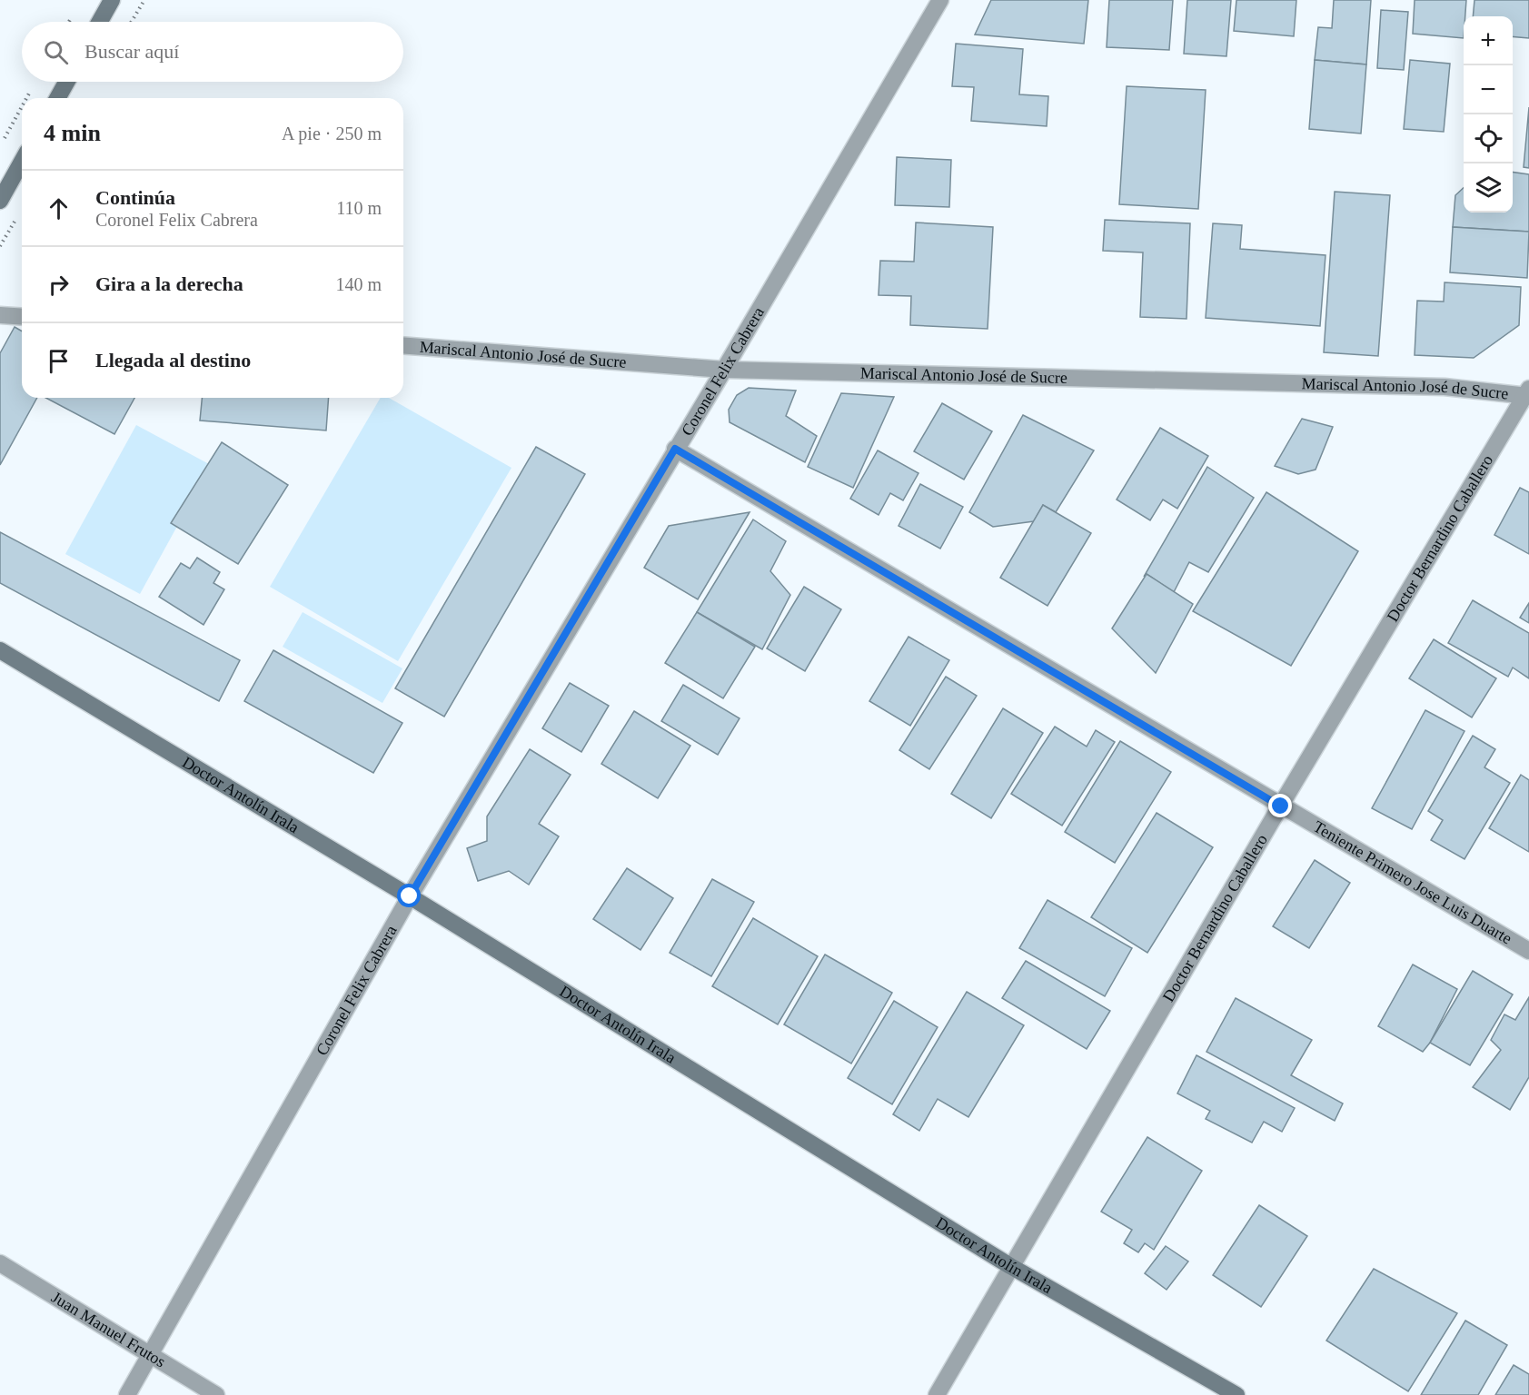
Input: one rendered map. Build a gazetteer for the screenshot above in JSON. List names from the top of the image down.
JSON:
{
  "streets": {
    "street": [
      "Mariscal Antonio José de Sucre",
      "Coronel Felix Cabrera",
      "Doctor Bernardino Caballero",
      "Doctor Antolín Irala",
      "Teniente Primero Jose Luis Duarte",
      "Juan Manuel Frutos"
    ]
  },
  "crossings": [
    ["Mariscal Antonio José de Sucre", "Coronel Felix Cabrera"],
    ["Mariscal Antonio José de Sucre", "Doctor Bernardino Caballero"],
    ["Coronel Felix Cabrera", "Doctor Antolín Irala"],
    ["Coronel Felix Cabrera", "Teniente Primero Jose Luis Duarte"],
    ["Coronel Felix Cabrera", "Juan Manuel Frutos"],
    ["Doctor Bernardino Caballero", "Doctor Antolín Irala"],
    ["Doctor Bernardino Caballero", "Teniente Primero Jose Luis Duarte"]
  ],
  "page": {
    "map_buttons": ["+", "−"],
    "search": "Buscar aquí",
    "heading": ["4 min", "A pie · 250 m"],
    "list": [
      ["Continúa", "Coronel Felix Cabrera", "110 m"],
      ["Gira a la derecha", "140 m"],
      "Llegada al destino"
    ]
  }
}
